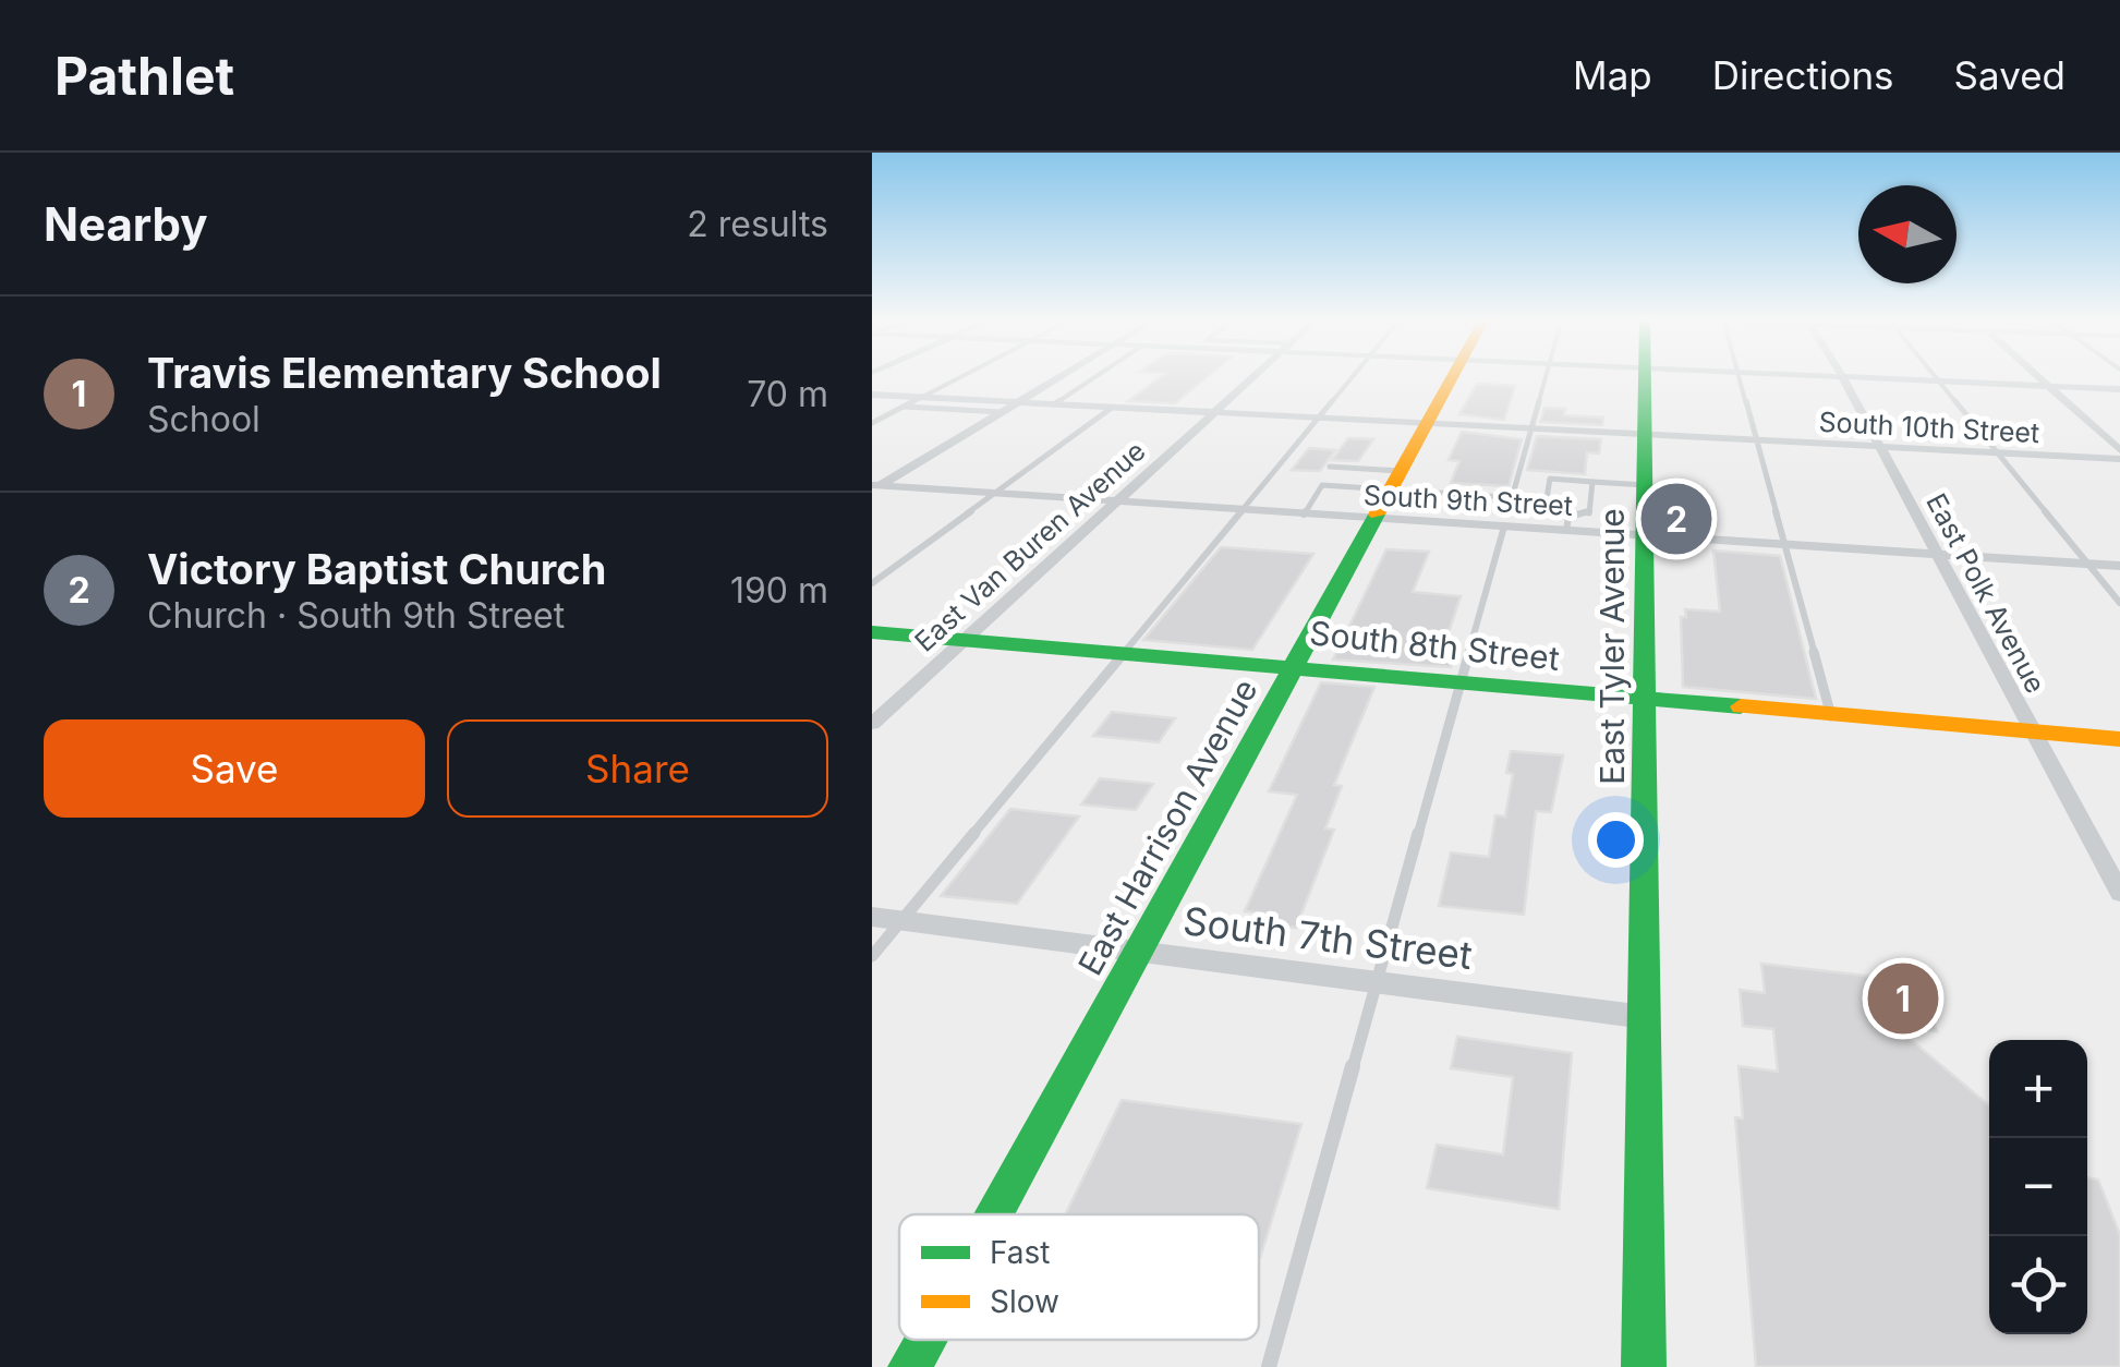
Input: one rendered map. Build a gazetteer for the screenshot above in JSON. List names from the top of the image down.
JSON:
{
  "streets": {
    "main road": ["South 8th Street", "East Tyler Avenue", "East Harrison Avenue"],
    "street": [
      "South 10th Street",
      "South 9th Street",
      "East Van Buren Avenue",
      "East Polk Avenue",
      "South 7th Street"
    ]
  },
  "crossings": [
    ["South 10th Street", "East Van Buren Avenue"],
    ["South 10th Street", "East Polk Avenue"],
    ["South 10th Street", "East Tyler Avenue"],
    ["South 10th Street", "East Harrison Avenue"],
    ["South 9th Street", "East Van Buren Avenue"],
    ["South 9th Street", "East Polk Avenue"],
    ["South 9th Street", "East Tyler Avenue"],
    ["South 9th Street", "East Harrison Avenue"],
    ["East Van Buren Avenue", "South 8th Street"],
    ["East Polk Avenue", "South 8th Street"],
    ["South 8th Street", "East Tyler Avenue"],
    ["South 8th Street", "East Harrison Avenue"],
    ["East Tyler Avenue", "South 7th Street"],
    ["East Harrison Avenue", "South 7th Street"]
  ],
  "legend": ["Fast", "Slow"],
  "north": "left",
  "page": {
    "header": "Pathlet",
    "nav": ["Map", "Directions", "Saved"],
    "heading": ["Nearby", "2 results"],
    "list": [
      {
        "mark": "1",
        "name": "Travis Elementary School",
        "note": "School",
        "value": "70 m"
      },
      {
        "mark": "2",
        "name": "Victory Baptist Church",
        "note": "Church · South 9th Street",
        "value": "190 m"
      }
    ],
    "pins": ["2", "1"],
    "buttons": ["Save", "Share"],
    "map_buttons": ["+", "−"]
  }
}
